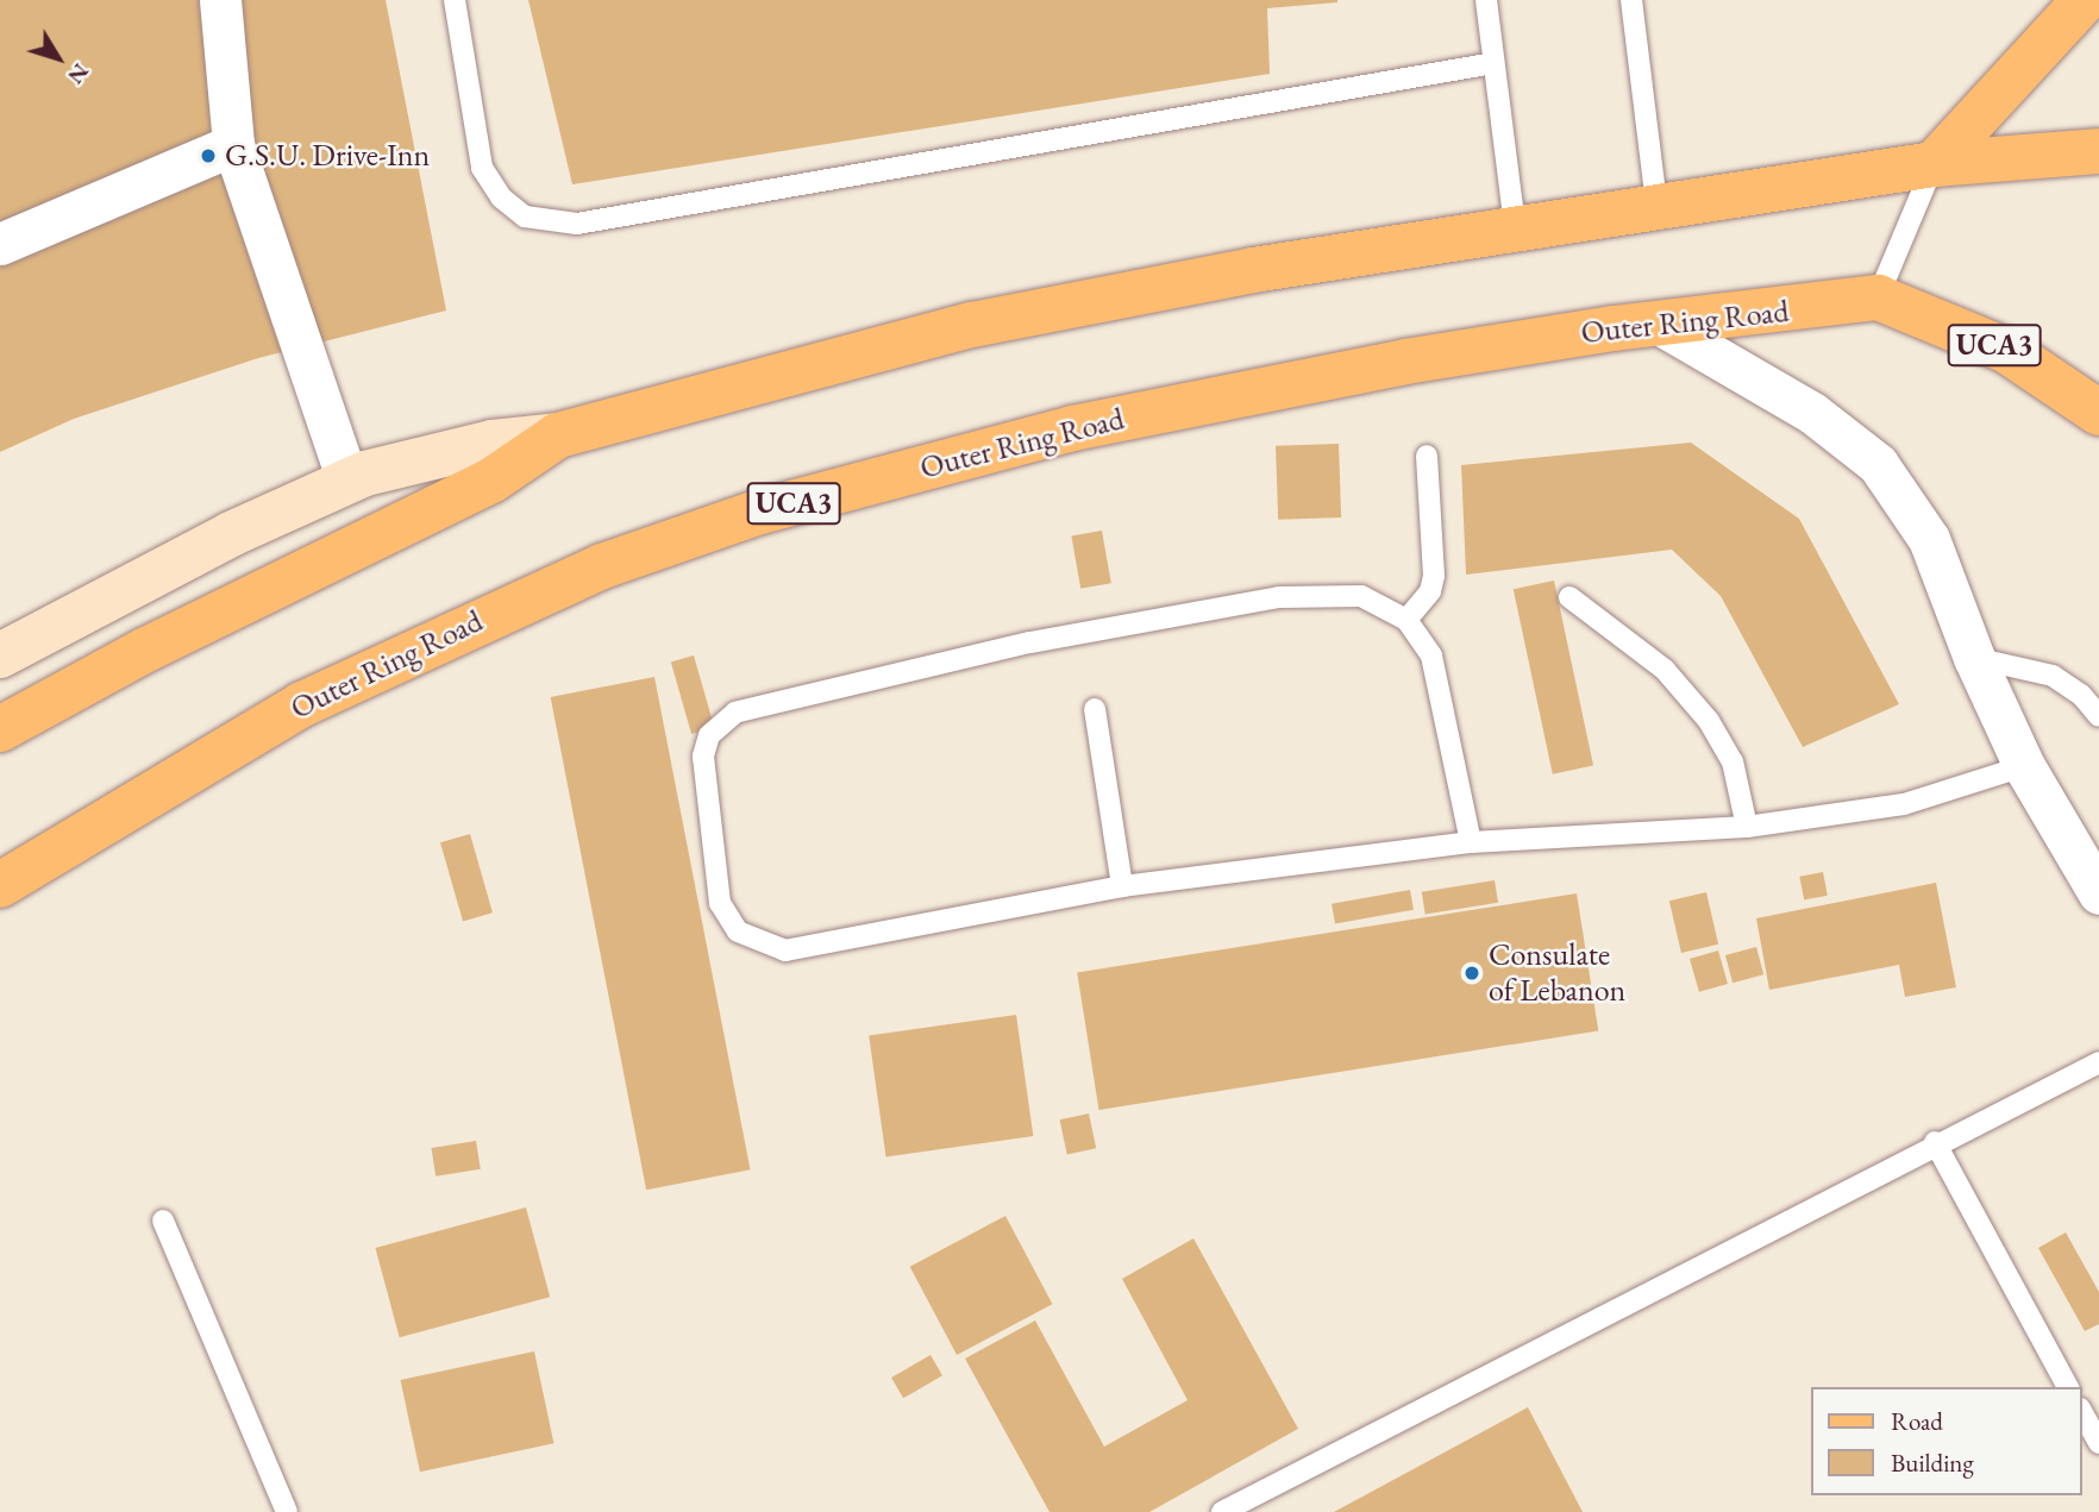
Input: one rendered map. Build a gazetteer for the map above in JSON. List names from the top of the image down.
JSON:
{
  "streets": {
    "main road": ["Outer Ring Road", "UCA3"]
  },
  "places": ["G.S.U. Drive-Inn", "Consulate of Lebanon"],
  "legend": ["Road", "Building"],
  "north": "bottom right"
}
